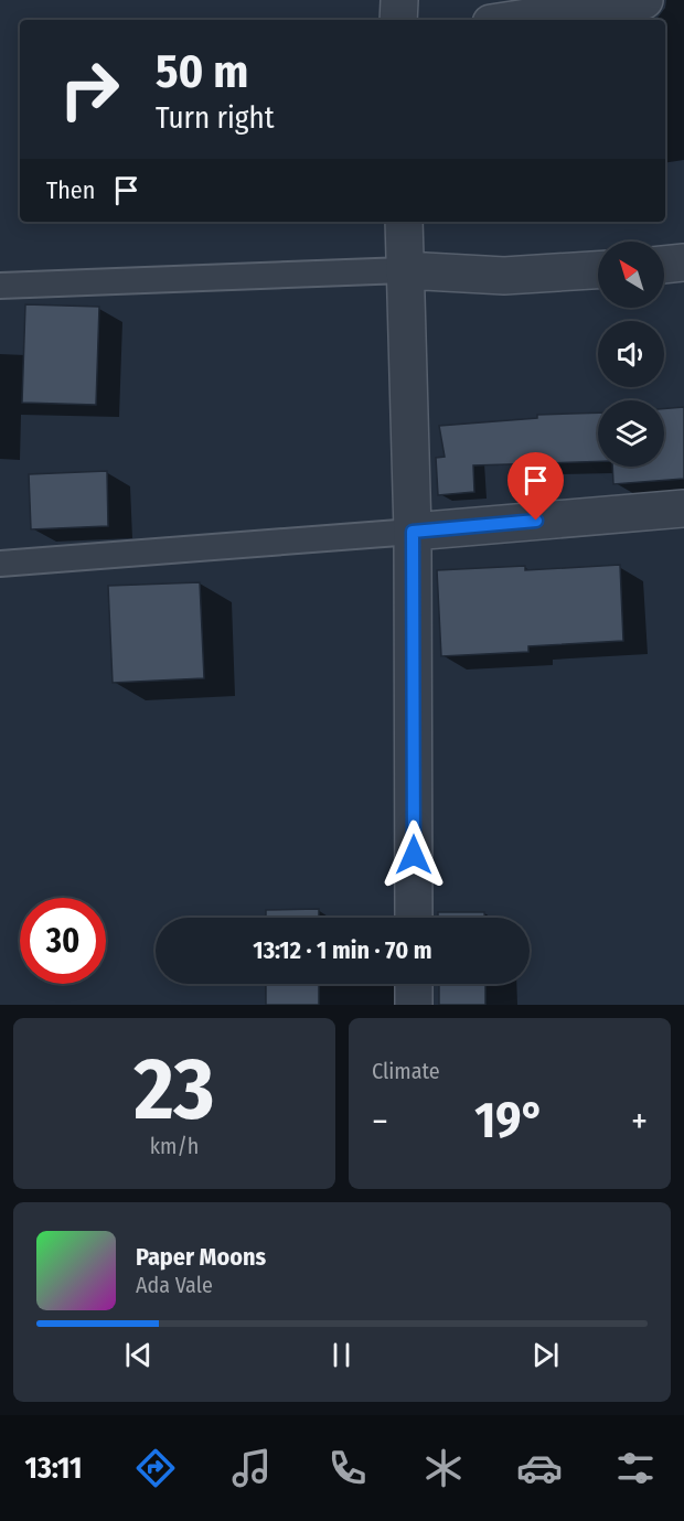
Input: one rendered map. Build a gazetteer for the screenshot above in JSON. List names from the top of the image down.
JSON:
{
  "north": "top left",
  "page": {
    "turn": ["50 m", "Turn right"],
    "then": "Then",
    "limit": "30",
    "trip": "13:12 · 1 min · 70 m",
    "tile": [
      ["23", "km/h"],
      "Climate"
    ],
    "heat": ["−", "19°", "+"],
    "song": ["Paper Moons", "Ada Vale"],
    "tabs": "13:11"
  }
}
